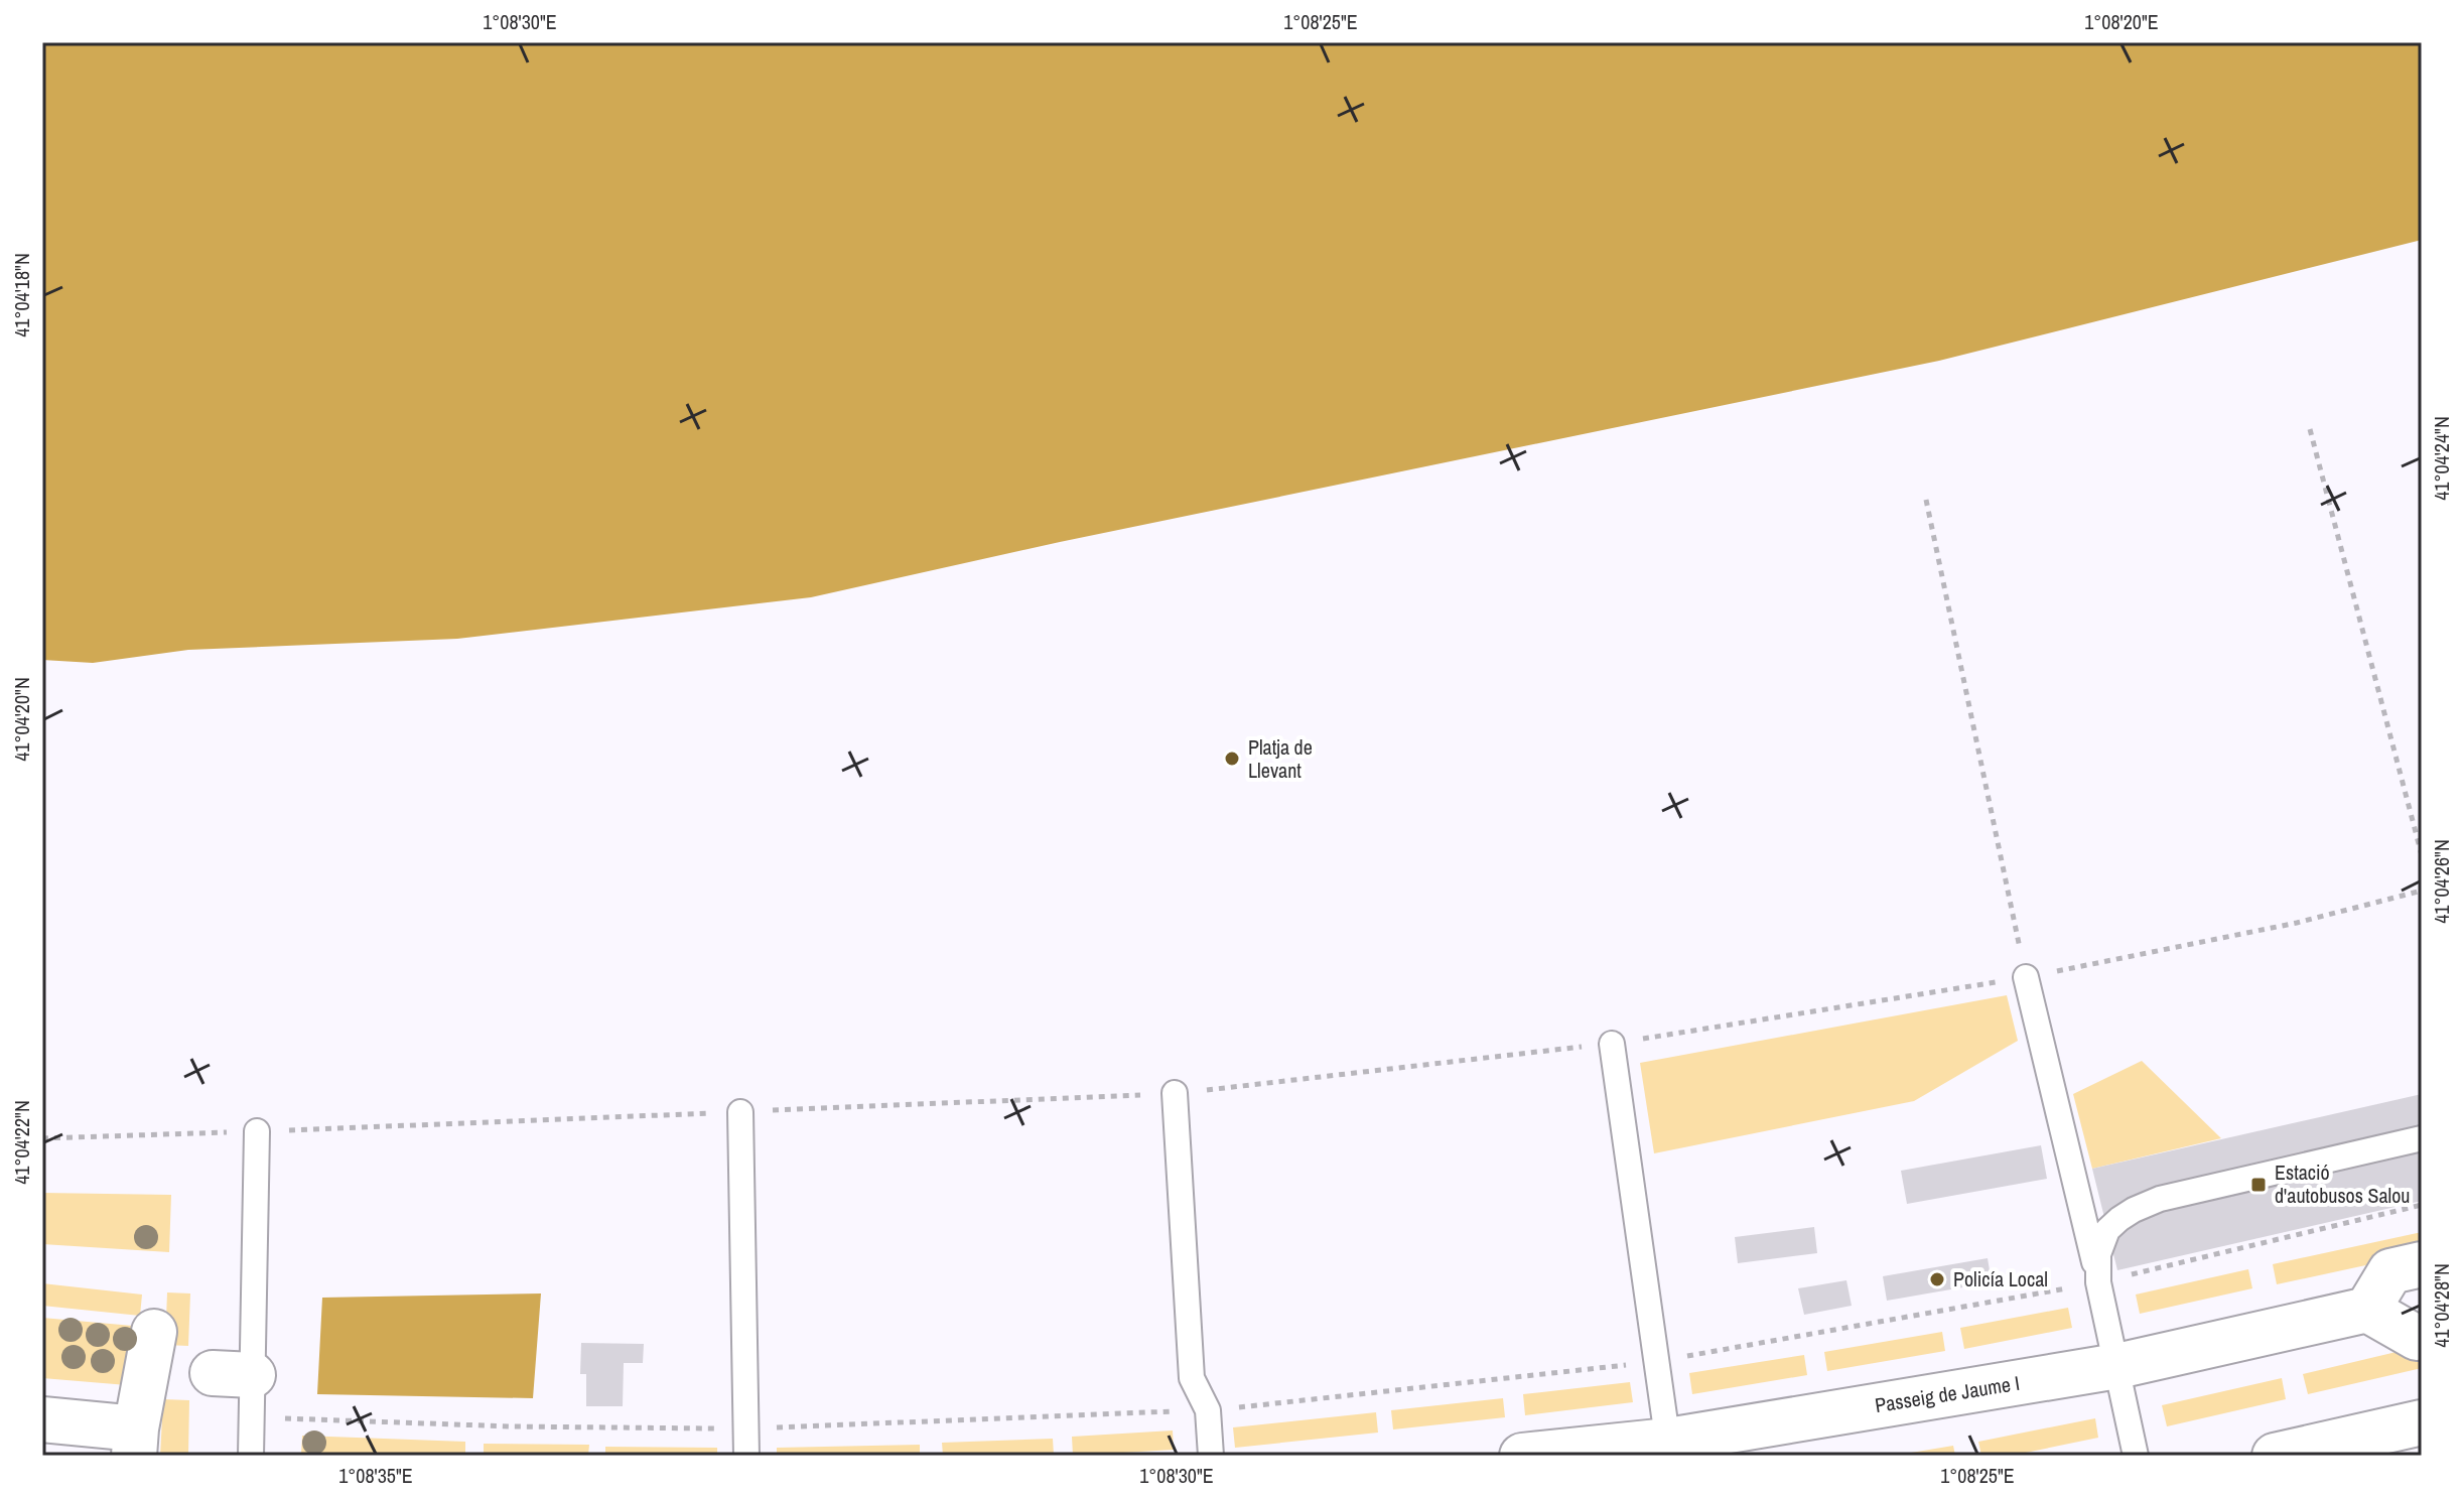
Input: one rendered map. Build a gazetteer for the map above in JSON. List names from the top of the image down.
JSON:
{
  "streets": {
    "street": ["Passeig de Jaume I"]
  },
  "places": {
    "other": ["Platja de Llevant", "Policía Local"],
    "transit": ["Estació d'autobusos Salou"]
  },
  "coordinates": [
    "1°08'30\"E",
    "1°08'25\"E",
    "1°08'20\"E",
    "41°04'18\"N",
    "41°04'24\"N",
    "41°04'20\"N",
    "41°04'26\"N",
    "41°04'22\"N",
    "41°04'28\"N",
    "1°08'35\"E"
  ]
}
